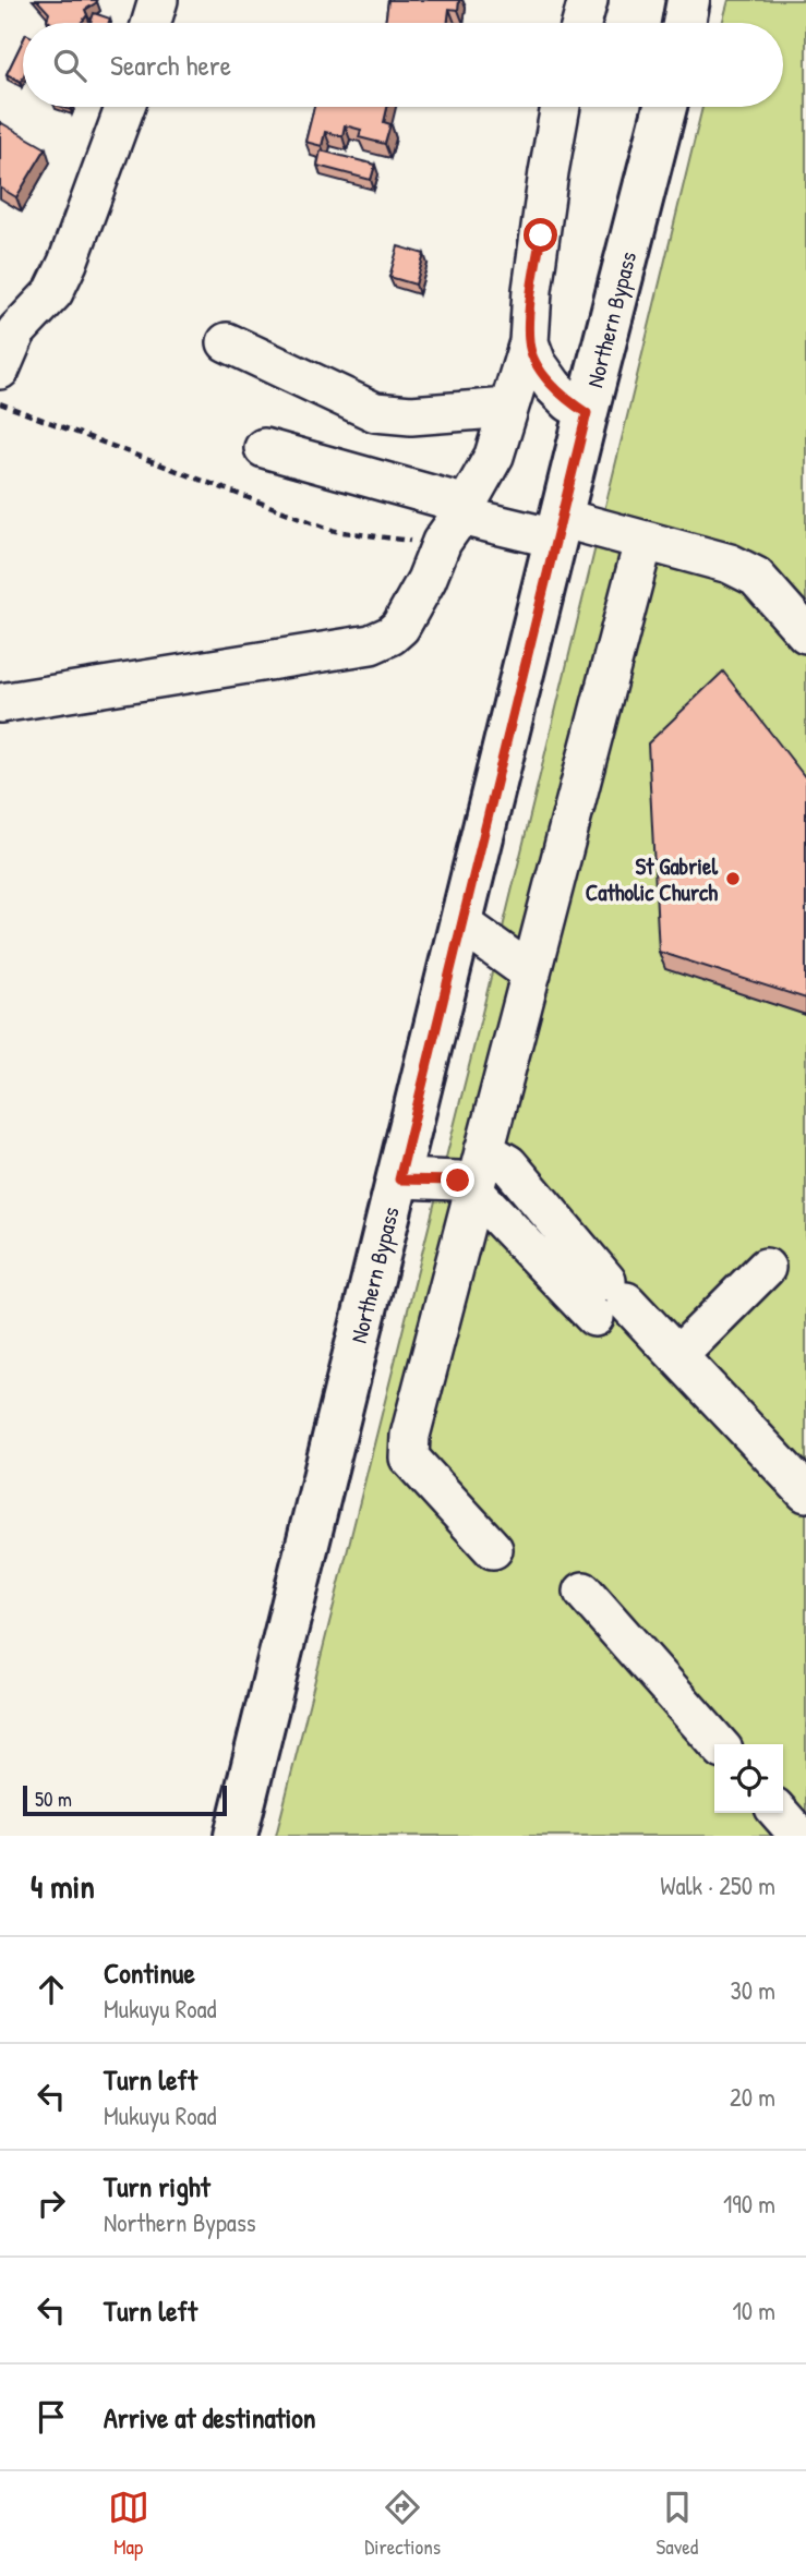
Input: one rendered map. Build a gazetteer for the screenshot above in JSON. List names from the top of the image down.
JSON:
{
  "streets": {
    "main road": ["Northern Bypass"]
  },
  "places": ["St Gabriel Catholic Church"],
  "scale_bar": "50 m",
  "page": {
    "search": "Search here",
    "scale": "50 m",
    "heading": ["4 min", "Walk · 250 m"],
    "list": [
      ["Continue", "Mukuyu Road", "30 m"],
      ["Turn left", "Mukuyu Road", "20 m"],
      ["Turn right", "Northern Bypass", "190 m"],
      ["Turn left", "10 m"],
      "Arrive at destination"
    ],
    "nav": ["Map", "Directions", "Saved"]
  }
}
